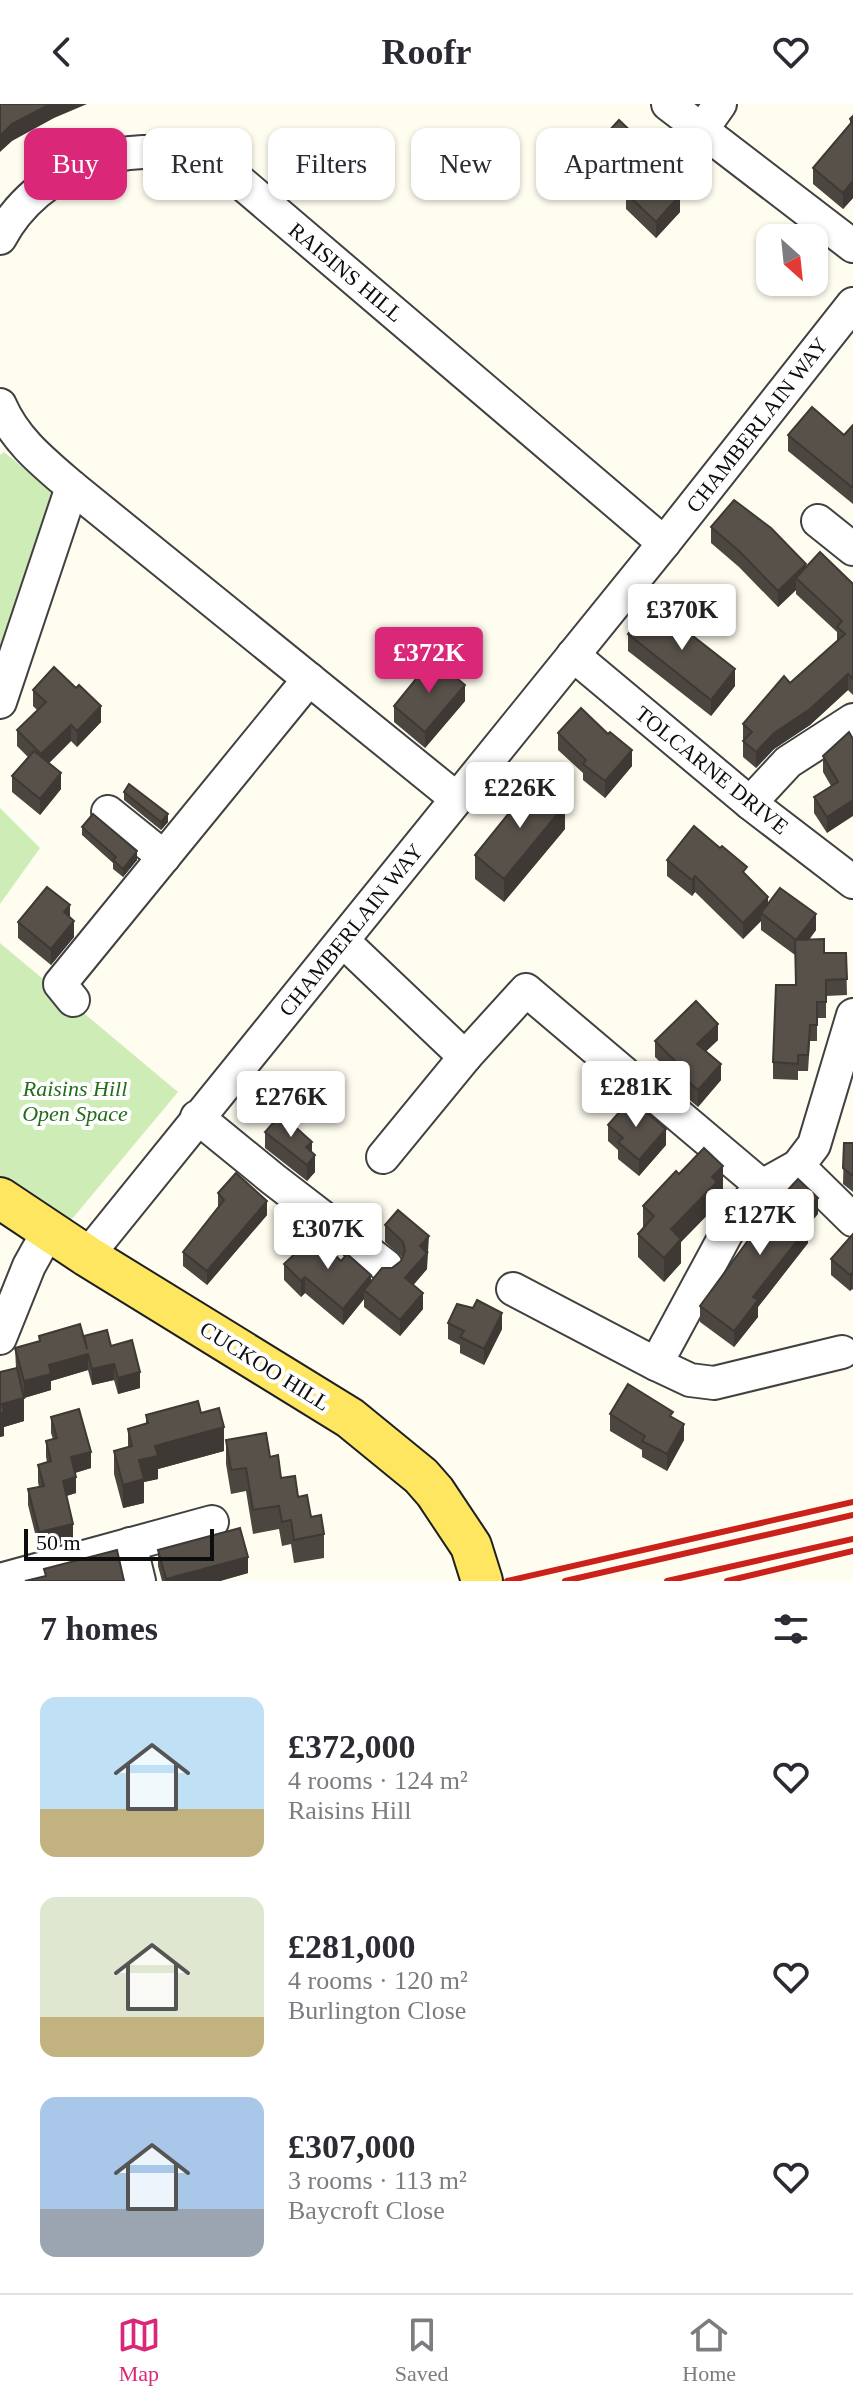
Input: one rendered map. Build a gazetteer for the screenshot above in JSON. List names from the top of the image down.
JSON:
{
  "streets": {
    "main road": ["CUCKOO HILL"],
    "street": ["RAISINS HILL", "CHAMBERLAIN WAY", "TOLCARNE DRIVE"]
  },
  "crossings": [
    ["RAISINS HILL", "CHAMBERLAIN WAY"],
    ["CHAMBERLAIN WAY", "TOLCARNE DRIVE"],
    ["CHAMBERLAIN WAY", "CUCKOO HILL"]
  ],
  "parks": ["Raisins Hill Open Space"],
  "scale_bar": "50 m",
  "north": "bottom right",
  "page": {
    "header": "Roofr",
    "chip": [
      "Buy",
      "Rent",
      "Filters",
      "New",
      "Apartment"
    ],
    "price": [
      "£370K",
      "£372K",
      "£226K",
      "£281K",
      "£276K",
      "£127K",
      "£307K"
    ],
    "scale": "50 m",
    "heading": "7 homes",
    "list": [
      {
        "name": "£372,000",
        "note": "4 rooms · 124 m² · Raisins Hill"
      },
      {
        "name": "£281,000",
        "note": "4 rooms · 120 m² · Burlington Close"
      },
      {
        "name": "£307,000",
        "note": "3 rooms · 113 m² · Baycroft Close"
      }
    ],
    "tabs": ["Map", "Saved", "Home"]
  }
}
